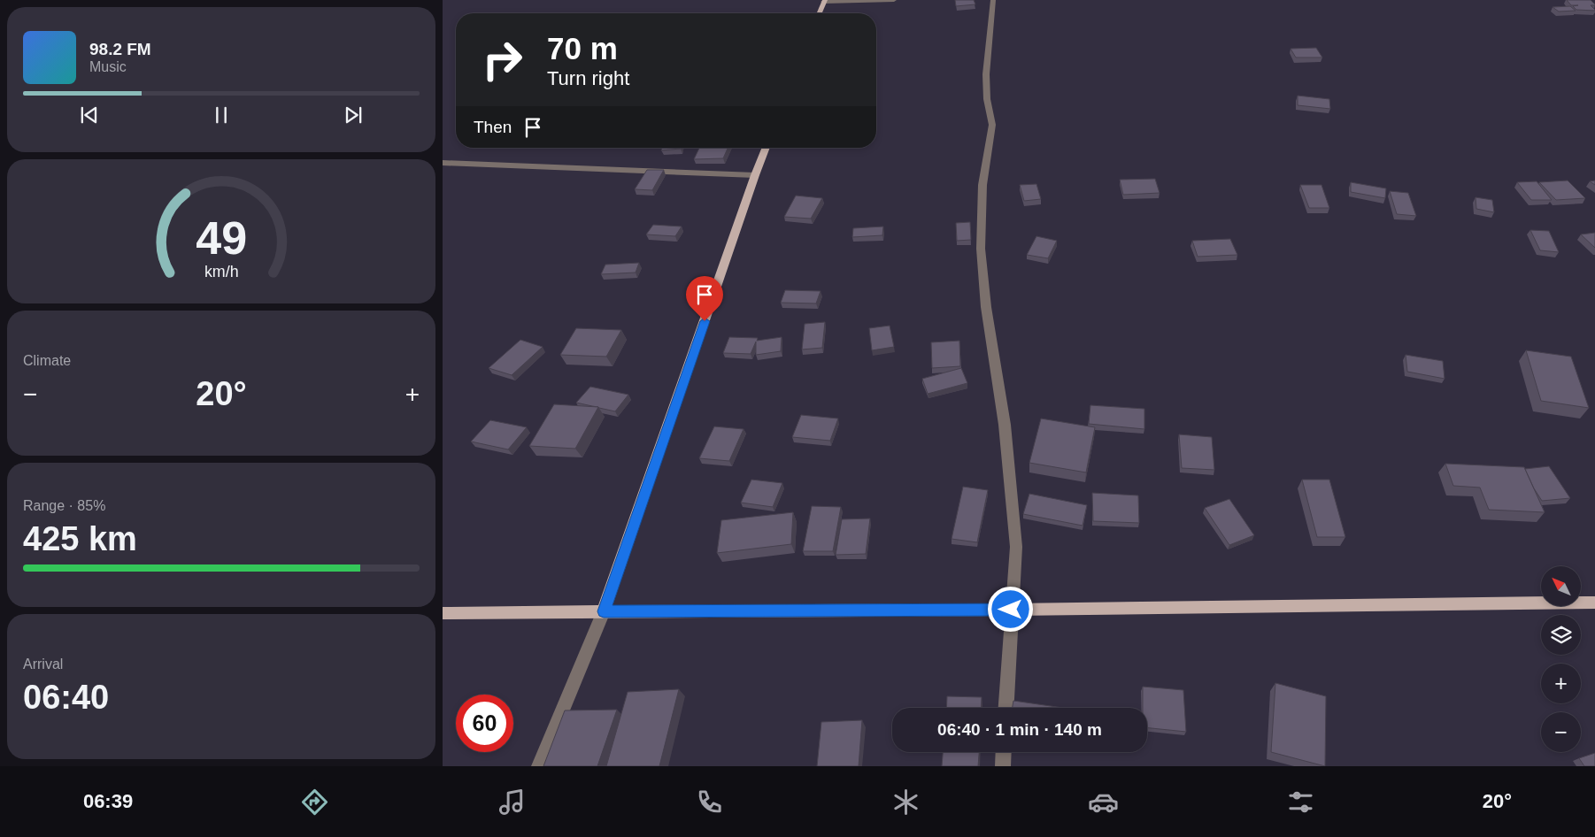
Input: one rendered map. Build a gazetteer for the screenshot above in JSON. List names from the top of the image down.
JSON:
{
  "north": "top left",
  "page": {
    "turn": ["70 m", "Turn right"],
    "song": ["98.2 FM", "Music"],
    "then": "Then",
    "tile": [
      "Climate",
      ["Range · 85%", "425 km"],
      ["Arrival", "06:40"]
    ],
    "heat": ["−", "20°", "+"],
    "map_buttons": ["+", "−"],
    "limit": "60",
    "trip": "06:40 · 1 min · 140 m",
    "tabs": ["06:39", "20°"],
    "gauge": ["49", "km/h"]
  }
}
